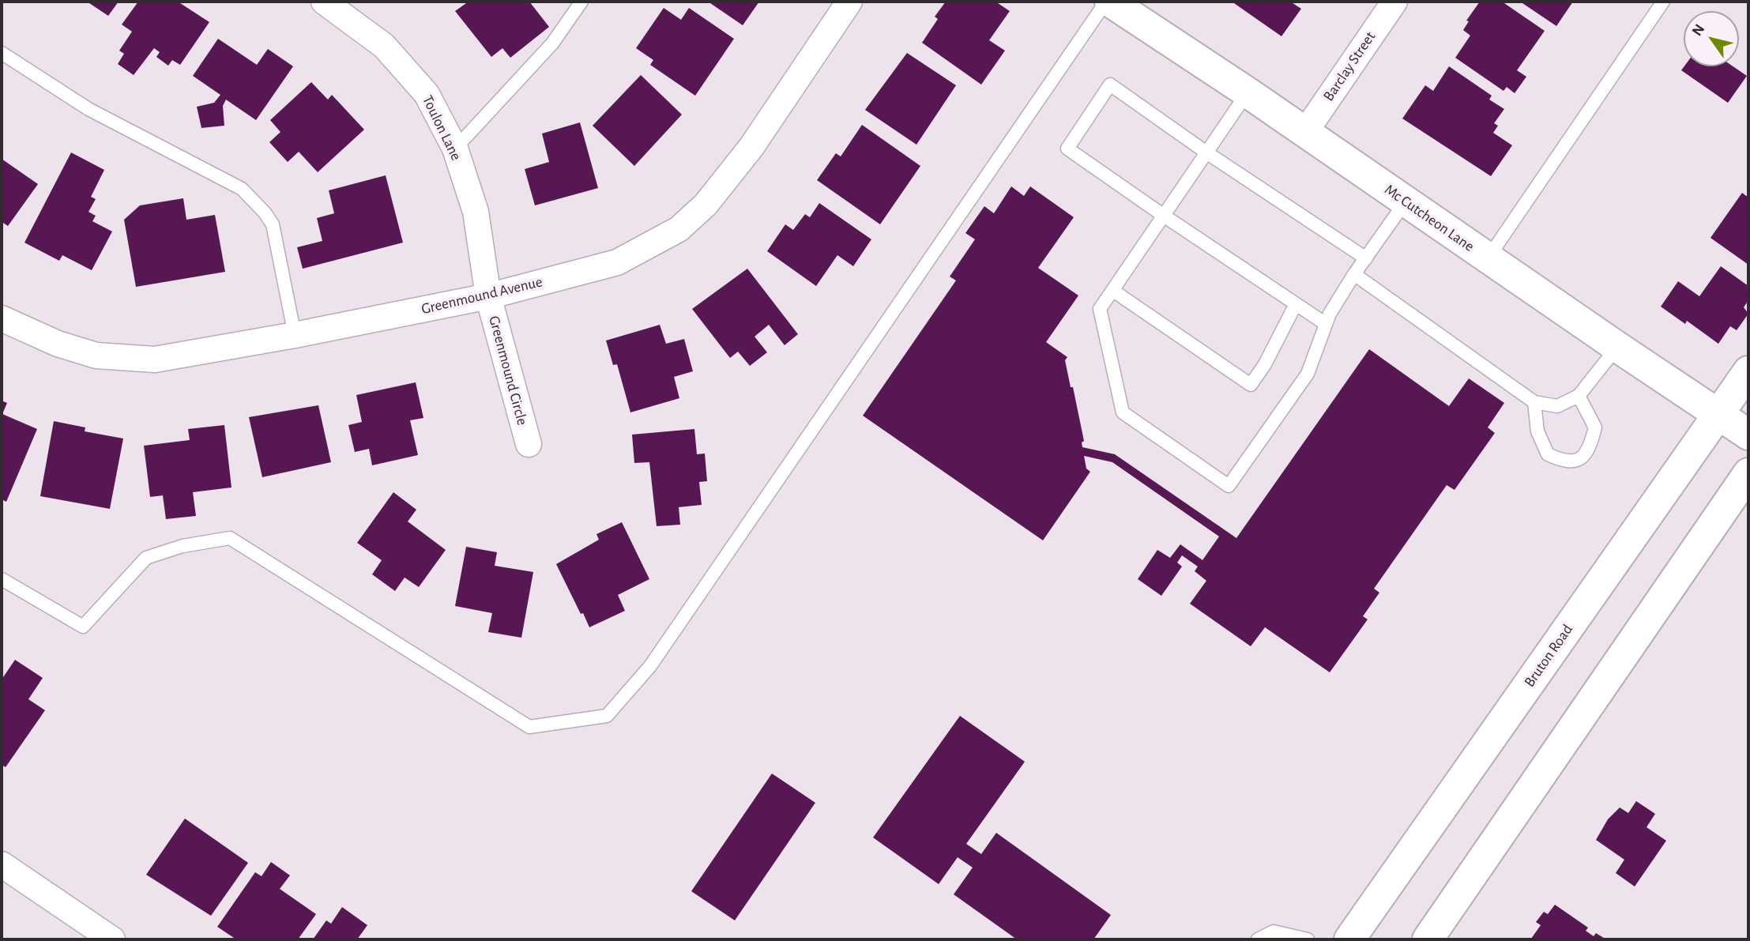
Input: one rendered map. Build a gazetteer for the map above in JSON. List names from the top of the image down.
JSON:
{
  "streets": {
    "main road": ["Mc Cutcheon Lane", "Bruton Road"],
    "street": [
      "Barclay Street",
      "Toulon Lane",
      "Greenmound Avenue",
      "Greenmound Circle"
    ]
  },
  "crossings": [
    ["Barclay Street", "Mc Cutcheon Lane"],
    ["Toulon Lane", "Greenmound Avenue"],
    ["Toulon Lane", "Greenmound Circle"],
    ["Mc Cutcheon Lane", "Bruton Road"],
    ["Greenmound Avenue", "Greenmound Circle"]
  ],
  "north": "top left"
}
